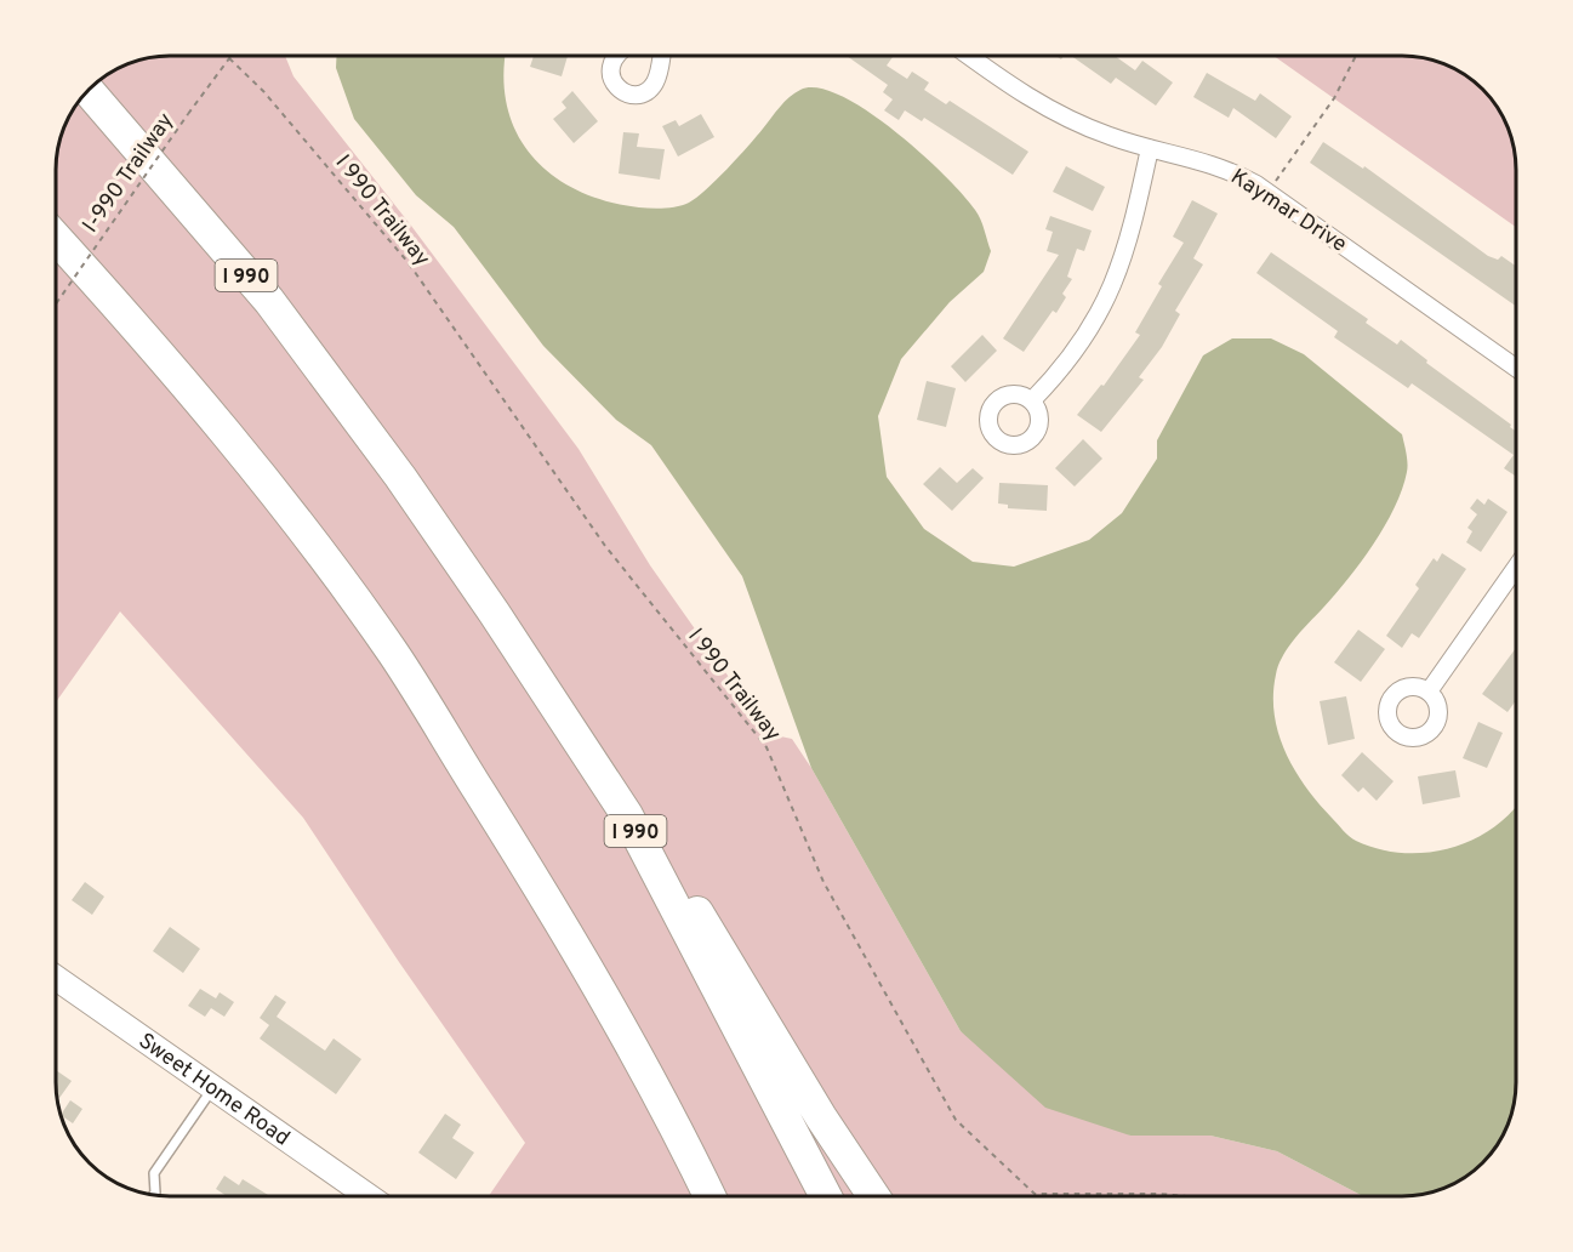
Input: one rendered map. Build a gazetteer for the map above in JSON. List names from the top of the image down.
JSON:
{
  "streets": {
    "highway": ["I 990"],
    "main road": ["Sweet Home Road"],
    "street": ["Kaymar Drive"],
    "path": ["I-990 Trailway", "I 990 Trailway"]
  },
  "crossings": [
    ["I-990 Trailway", "I 990 Trailway"]
  ]
}
